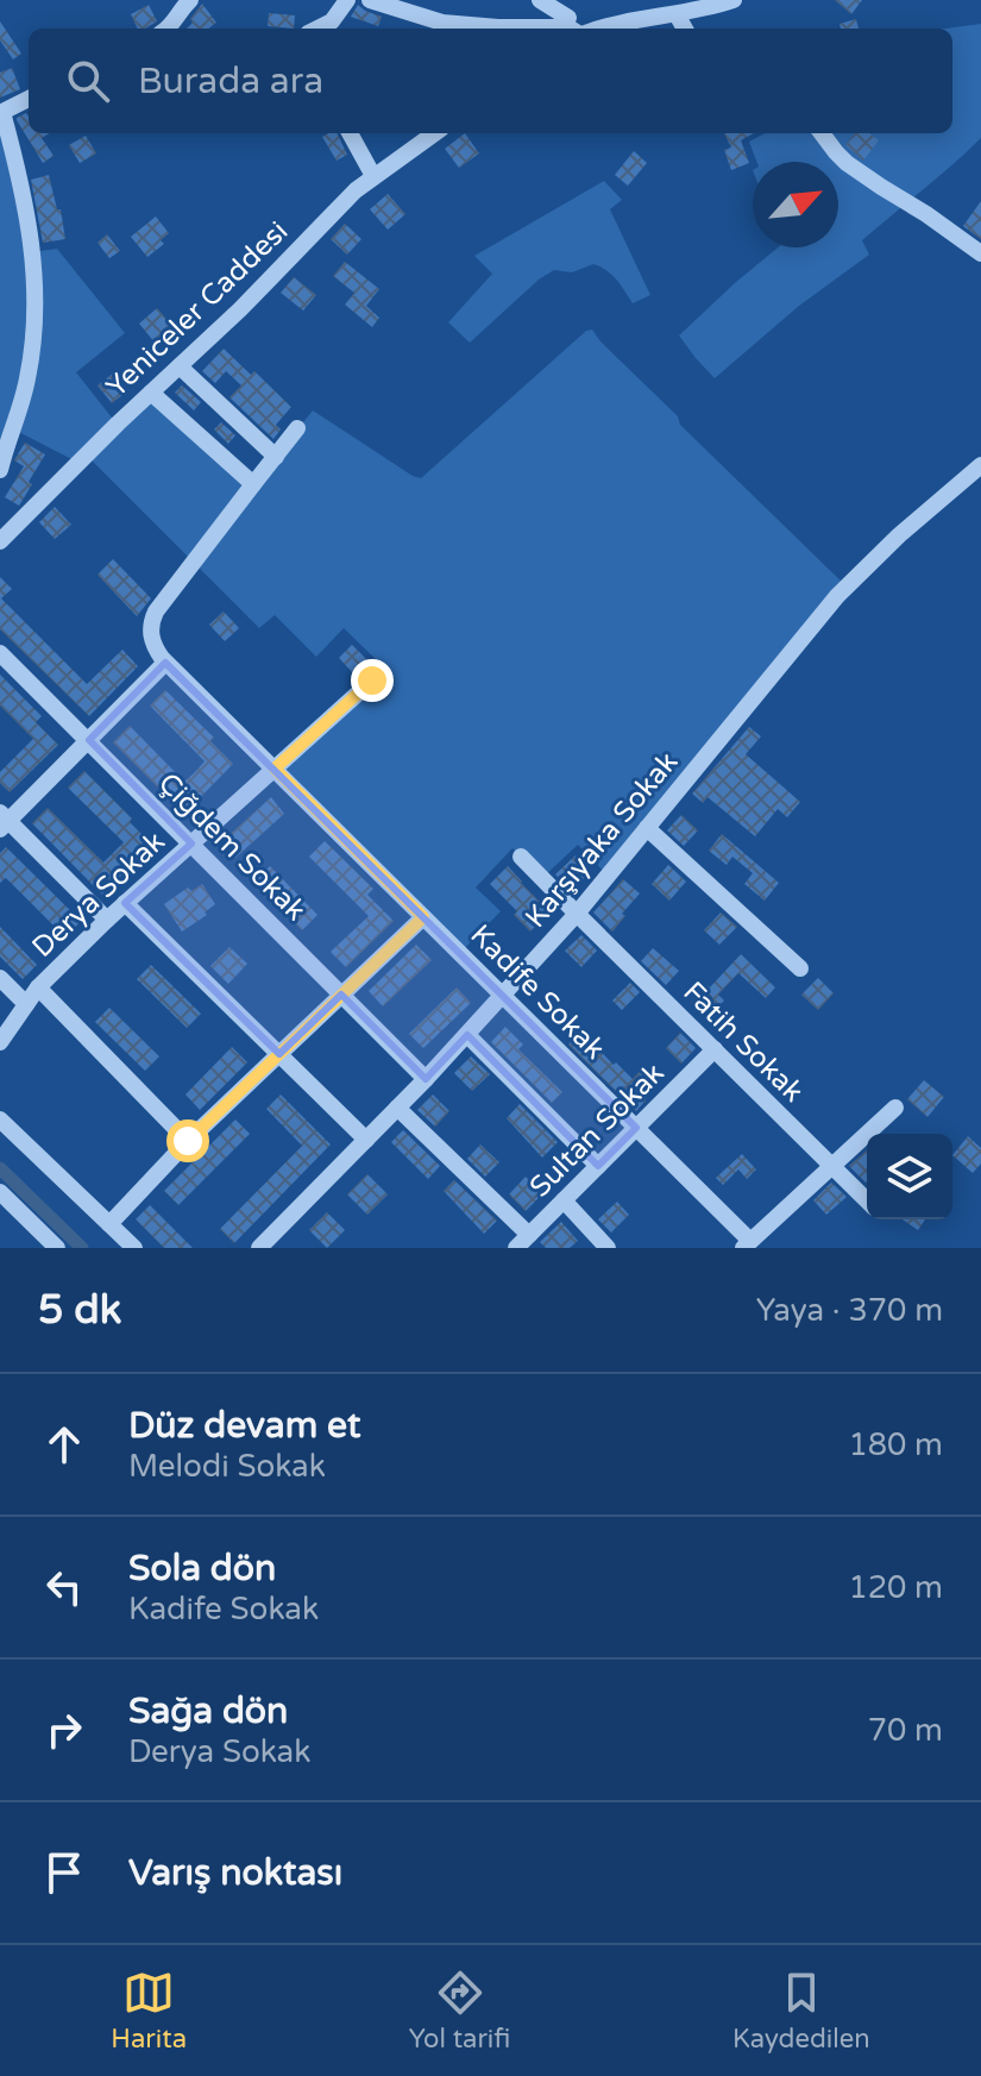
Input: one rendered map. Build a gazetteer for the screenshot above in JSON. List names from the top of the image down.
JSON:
{
  "streets": {
    "street": [
      "Yeniceler Caddesi",
      "Karşıyaka Sokak",
      "Çiğdem Sokak",
      "Derya Sokak",
      "Kadife Sokak",
      "Fatih Sokak",
      "Sultan Sokak"
    ]
  },
  "crossings": [
    ["Karşıyaka Sokak", "Çiğdem Sokak"],
    ["Karşıyaka Sokak", "Kadife Sokak"],
    ["Karşıyaka Sokak", "Fatih Sokak"],
    ["Çiğdem Sokak", "Derya Sokak"],
    ["Derya Sokak", "Kadife Sokak"],
    ["Kadife Sokak", "Sultan Sokak"],
    ["Fatih Sokak", "Sultan Sokak"]
  ],
  "north": "top right",
  "page": {
    "search": "Burada ara",
    "heading": ["5 dk", "Yaya · 370 m"],
    "list": [
      ["Düz devam et", "Melodi Sokak", "180 m"],
      ["Sola dön", "Kadife Sokak", "120 m"],
      ["Sağa dön", "Derya Sokak", "70 m"],
      "Varış noktası"
    ],
    "nav": ["Harita", "Yol tarifi", "Kaydedilen"]
  }
}
